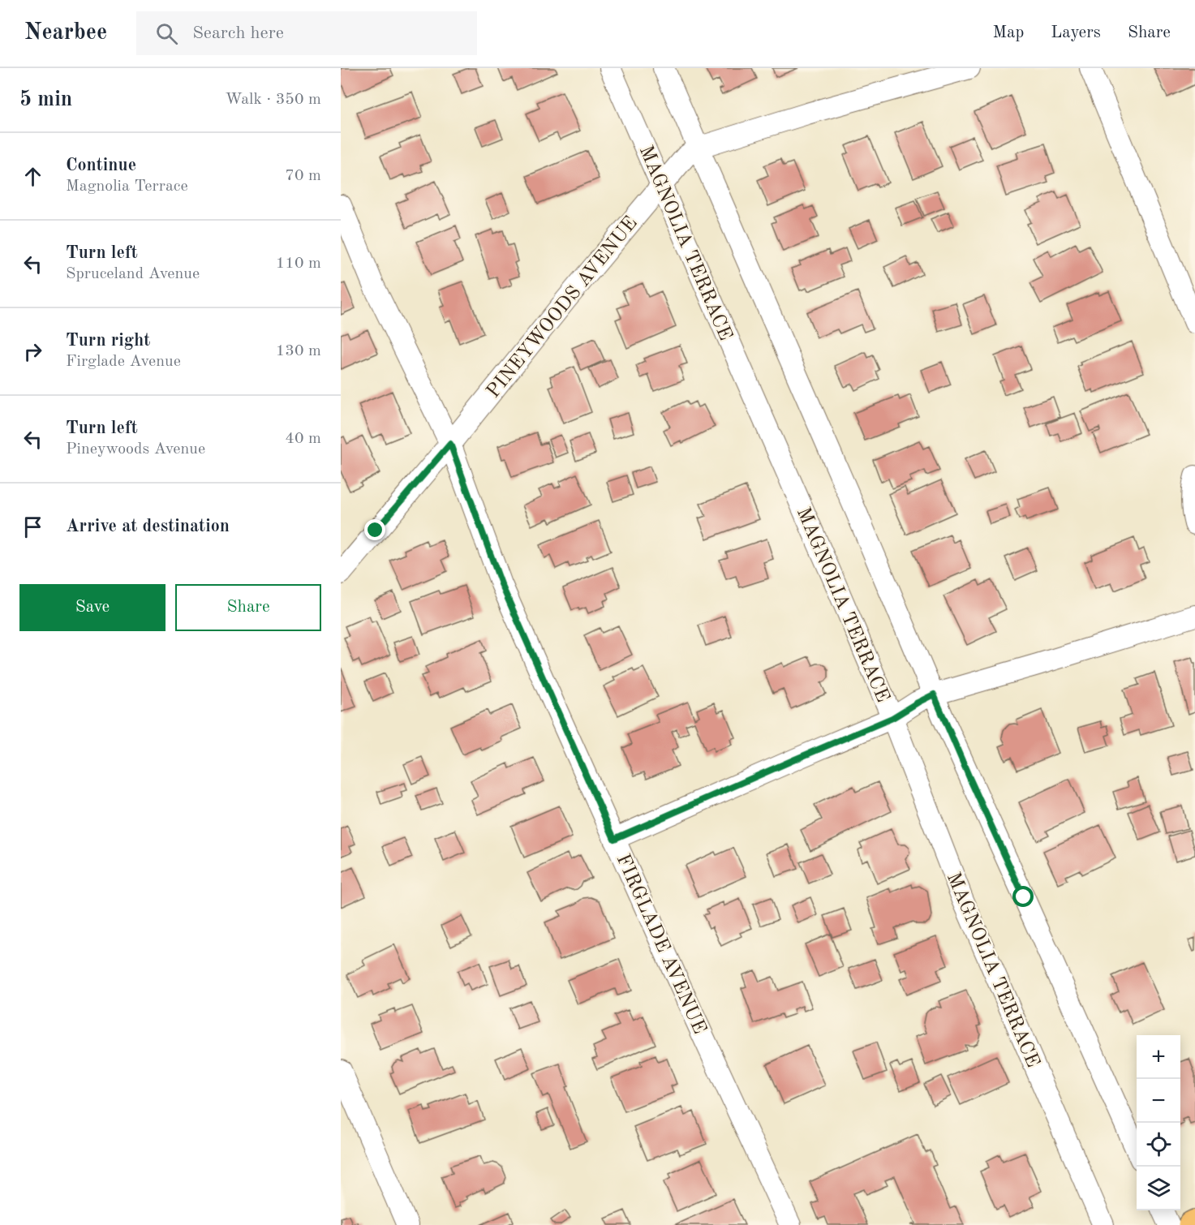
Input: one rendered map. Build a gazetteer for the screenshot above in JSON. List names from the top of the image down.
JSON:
{
  "streets": {
    "street": ["MAGNOLIA TERRACE", "PINEYWOODS AVENUE", "FIRGLADE AVENUE"]
  },
  "crossings": [
    ["MAGNOLIA TERRACE", "PINEYWOODS AVENUE"],
    ["PINEYWOODS AVENUE", "FIRGLADE AVENUE"]
  ],
  "page": {
    "header": "Nearbee",
    "search": "Search here",
    "nav": ["Map", "Layers", "Share"],
    "heading": ["5 min", "Walk · 350 m"],
    "list": [
      ["Continue", "Magnolia Terrace", "70 m"],
      ["Turn left", "Spruceland Avenue", "110 m"],
      ["Turn right", "Firglade Avenue", "130 m"],
      ["Turn left", "Pineywoods Avenue", "40 m"],
      "Arrive at destination"
    ],
    "buttons": ["Save", "Share"],
    "map_buttons": ["+", "−"]
  }
}
